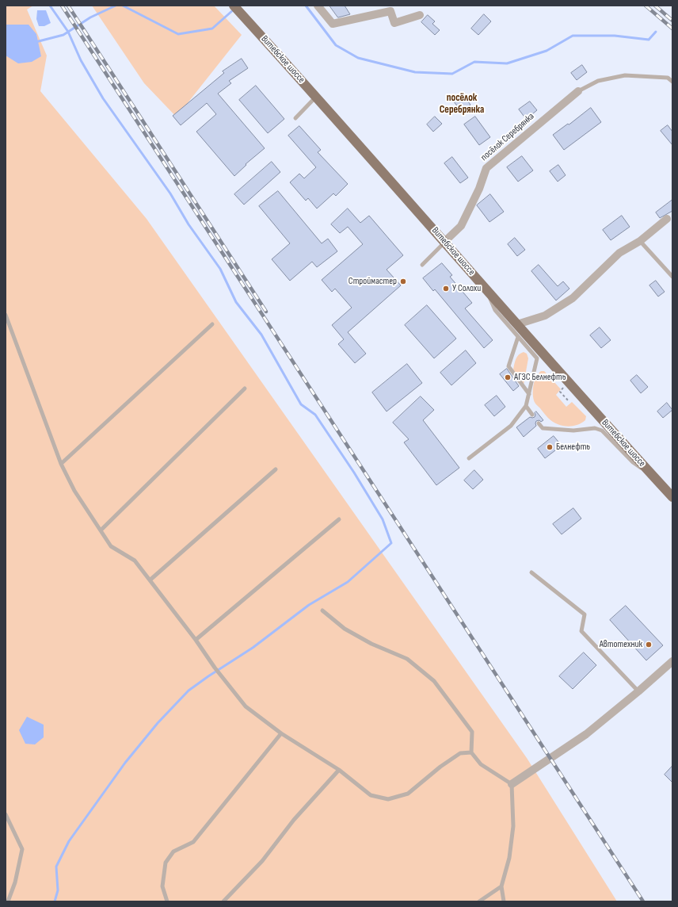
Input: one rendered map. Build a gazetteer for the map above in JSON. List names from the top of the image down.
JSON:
{
  "streets": {
    "main road": ["Витебское шоссе"],
    "street": ["посёлок Серебрянка"]
  },
  "crossings": [
    ["Витебское шоссе", "посёлок Серебрянка"]
  ],
  "districts": ["посёлок Серебрянка"],
  "places": [
    "Строймастер",
    "У Солохи",
    "АГЗС Белнефть",
    "Белнефть",
    "Автотехник"
  ]
}
